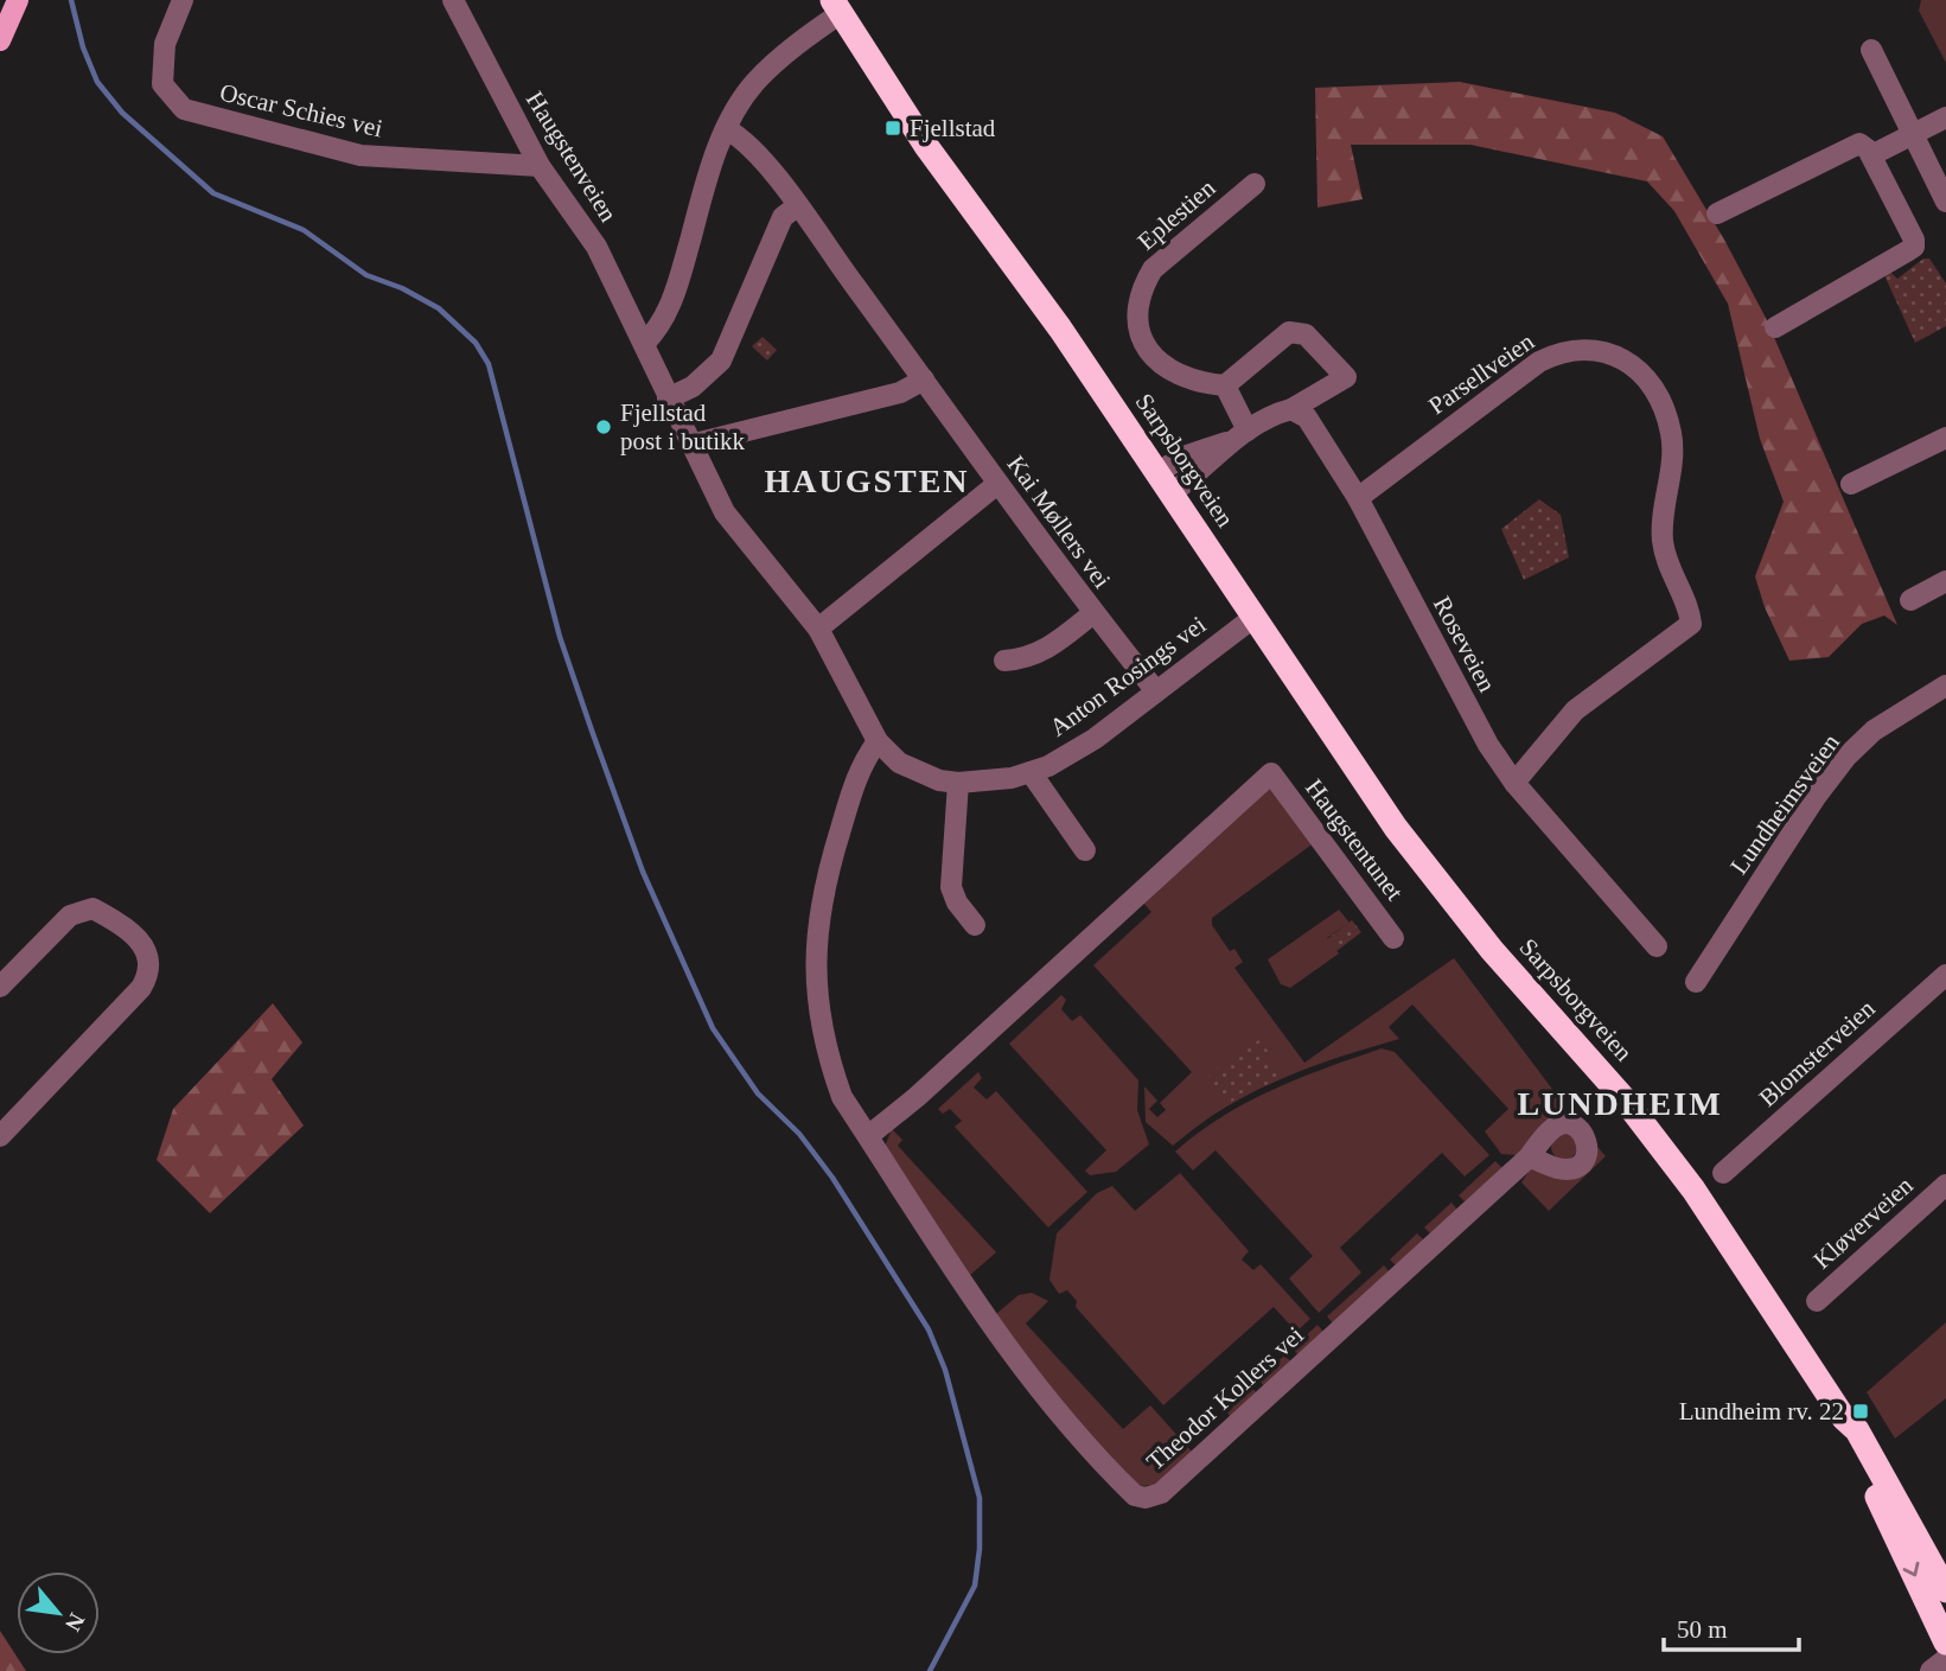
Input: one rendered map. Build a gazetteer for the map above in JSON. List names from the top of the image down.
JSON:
{
  "streets": {
    "highway": ["Sarpsborgveien"],
    "street": [
      "Oscar Schies vei",
      "Haugstenveien",
      "Eplestien",
      "Parsellveien",
      "Kai Møllers vei",
      "Roseveien",
      "Anton Rosings vei",
      "Lundheimsveien",
      "Haugstentunet",
      "Blomsterveien",
      "Kløverveien",
      "Theodor Kollers vei"
    ]
  },
  "crossings": [
    ["Oscar Schies vei", "Haugstenveien"],
    ["Haugstenveien", "Anton Rosings vei"],
    ["Parsellveien", "Roseveien"],
    ["Sarpsborgveien", "Anton Rosings vei"],
    ["Kai Møllers vei", "Anton Rosings vei"],
    ["Anton Rosings vei", "Theodor Kollers vei"],
    ["Haugstentunet", "Theodor Kollers vei"]
  ],
  "districts": ["HAUGSTEN", "LUNDHEIM"],
  "places": {
    "transit": ["Fjellstad", "Lundheim rv. 22"],
    "other": ["Fjellstad post i butikk"]
  },
  "scale_bar": "50 m",
  "north": "bottom right"
}
